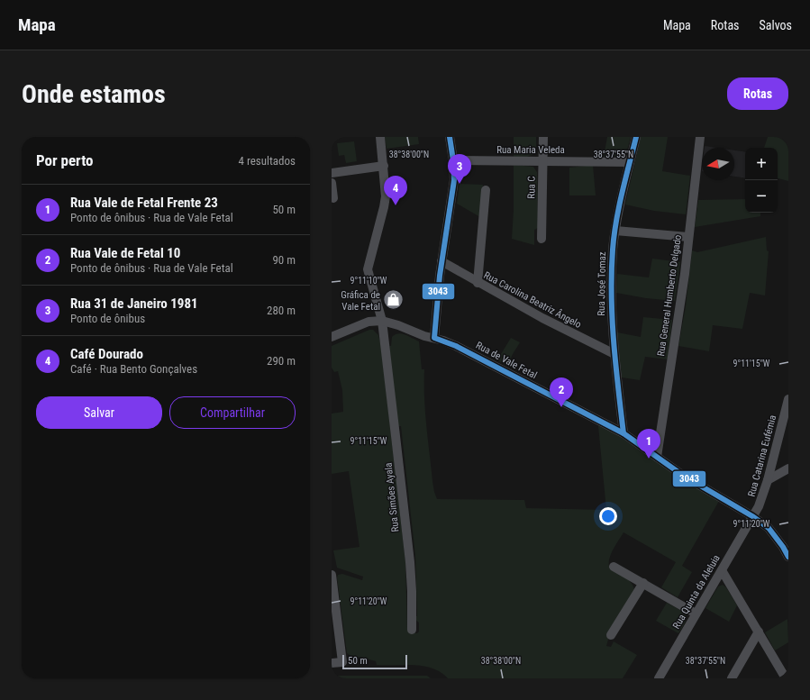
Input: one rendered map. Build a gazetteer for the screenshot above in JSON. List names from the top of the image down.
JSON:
{
  "streets": {
    "street": [
      "Rua Maria Veleda",
      "Rua C",
      "Rua José Tomaz",
      "Rua General Humberto Delgado",
      "Rua Carolina Beatriz Ângelo",
      "Rua de Vale Fetal",
      "Rua Catarina Eufémia",
      "Rua Simões Ayala",
      "Rua Quinta da Aleluia"
    ]
  },
  "crossings": [
    ["Rua Maria Veleda", "Rua C"],
    ["Rua Maria Veleda", "Rua José Tomaz"],
    ["Rua José Tomaz", "Rua Carolina Beatriz Ângelo"],
    ["Rua José Tomaz", "Rua de Vale Fetal"],
    ["Rua General Humberto Delgado", "Rua de Vale Fetal"],
    ["Rua de Vale Fetal", "Rua Catarina Eufémia"],
    ["Rua de Vale Fetal", "Rua Simões Ayala"],
    ["Rua de Vale Fetal", "Rua Quinta da Aleluia"],
    ["Rua Catarina Eufémia", "Rua Quinta da Aleluia"]
  ],
  "places": {
    "shop": ["Gráfica de Vale Fetal"]
  },
  "lines": ["transit line 3043"],
  "scale_bar": "50 m",
  "north": "left",
  "page": {
    "header": "Mapa",
    "nav": ["Mapa", "Rotas", "Salvos"],
    "buttons": [
      "Rotas",
      ["Salvar", "Compartilhar"]
    ],
    "title": "Onde estamos",
    "heading": ["Por perto", "4 resultados"],
    "map_buttons": ["+", "−"],
    "pins": [
      "3",
      "4",
      "2",
      "1"
    ],
    "list": [
      {
        "mark": "1",
        "name": "Rua Vale de Fetal Frente 23",
        "note": "Ponto de ônibus · Rua de Vale Fetal",
        "value": "50 m"
      },
      {
        "mark": "2",
        "name": "Rua Vale de Fetal 10",
        "note": "Ponto de ônibus · Rua de Vale Fetal",
        "value": "90 m"
      },
      {
        "mark": "3",
        "name": "Rua 31 de Janeiro 1981",
        "note": "Ponto de ônibus",
        "value": "280 m"
      },
      {
        "mark": "4",
        "name": "Café Dourado",
        "note": "Café · Rua Bento Gonçalves",
        "value": "290 m"
      }
    ],
    "scale": "50 m"
  },
  "coordinates": [
    "38°38'00\"N",
    "38°37'55\"N",
    "9°11'10\"W",
    "9°11'15\"W",
    "9°11'20\"W"
  ]
}
